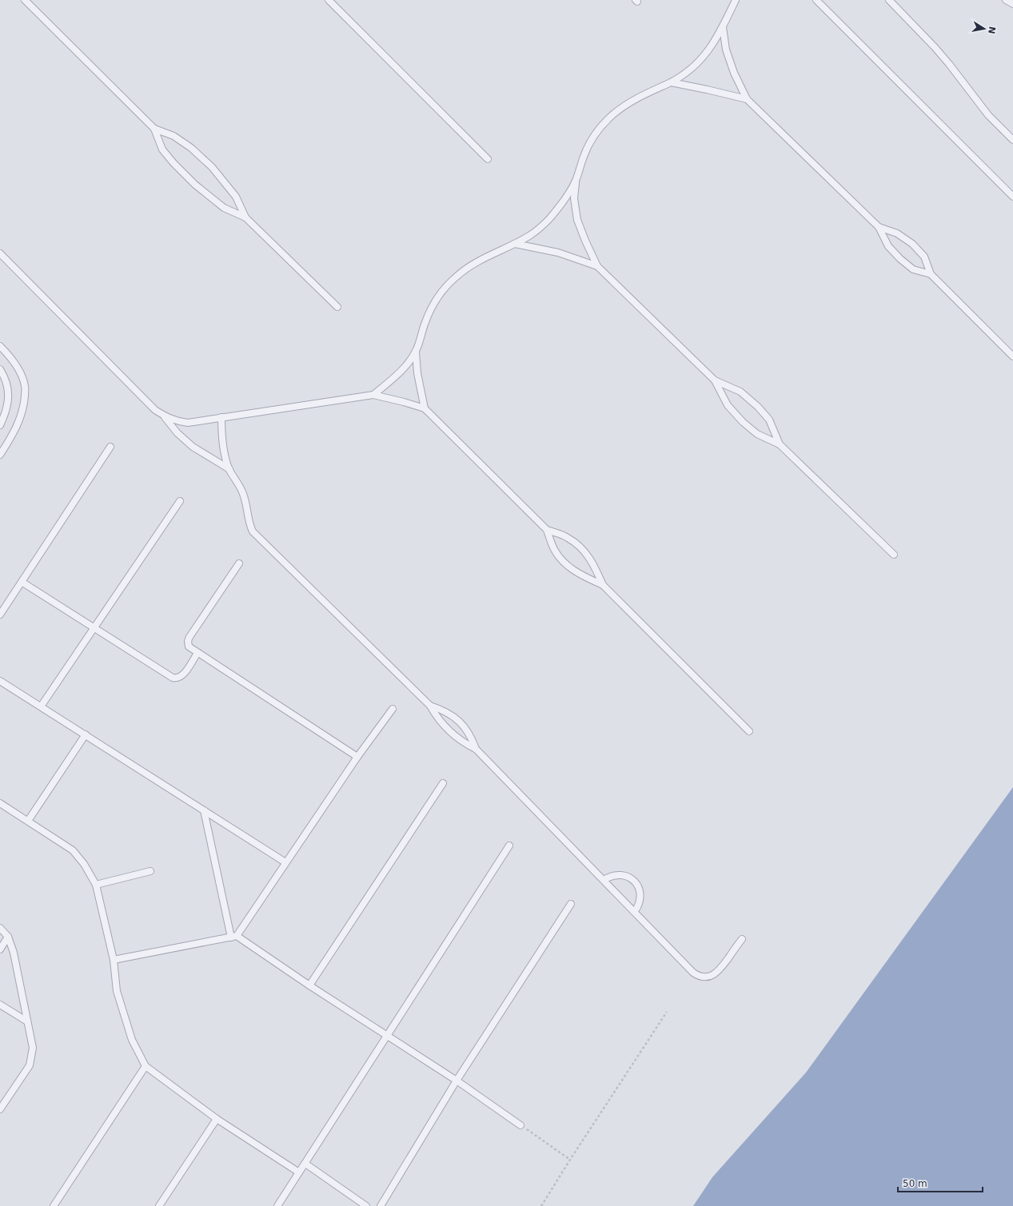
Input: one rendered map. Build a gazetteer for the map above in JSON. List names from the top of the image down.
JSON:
{
  "scale_bar": "50 m",
  "north": "right"
}
